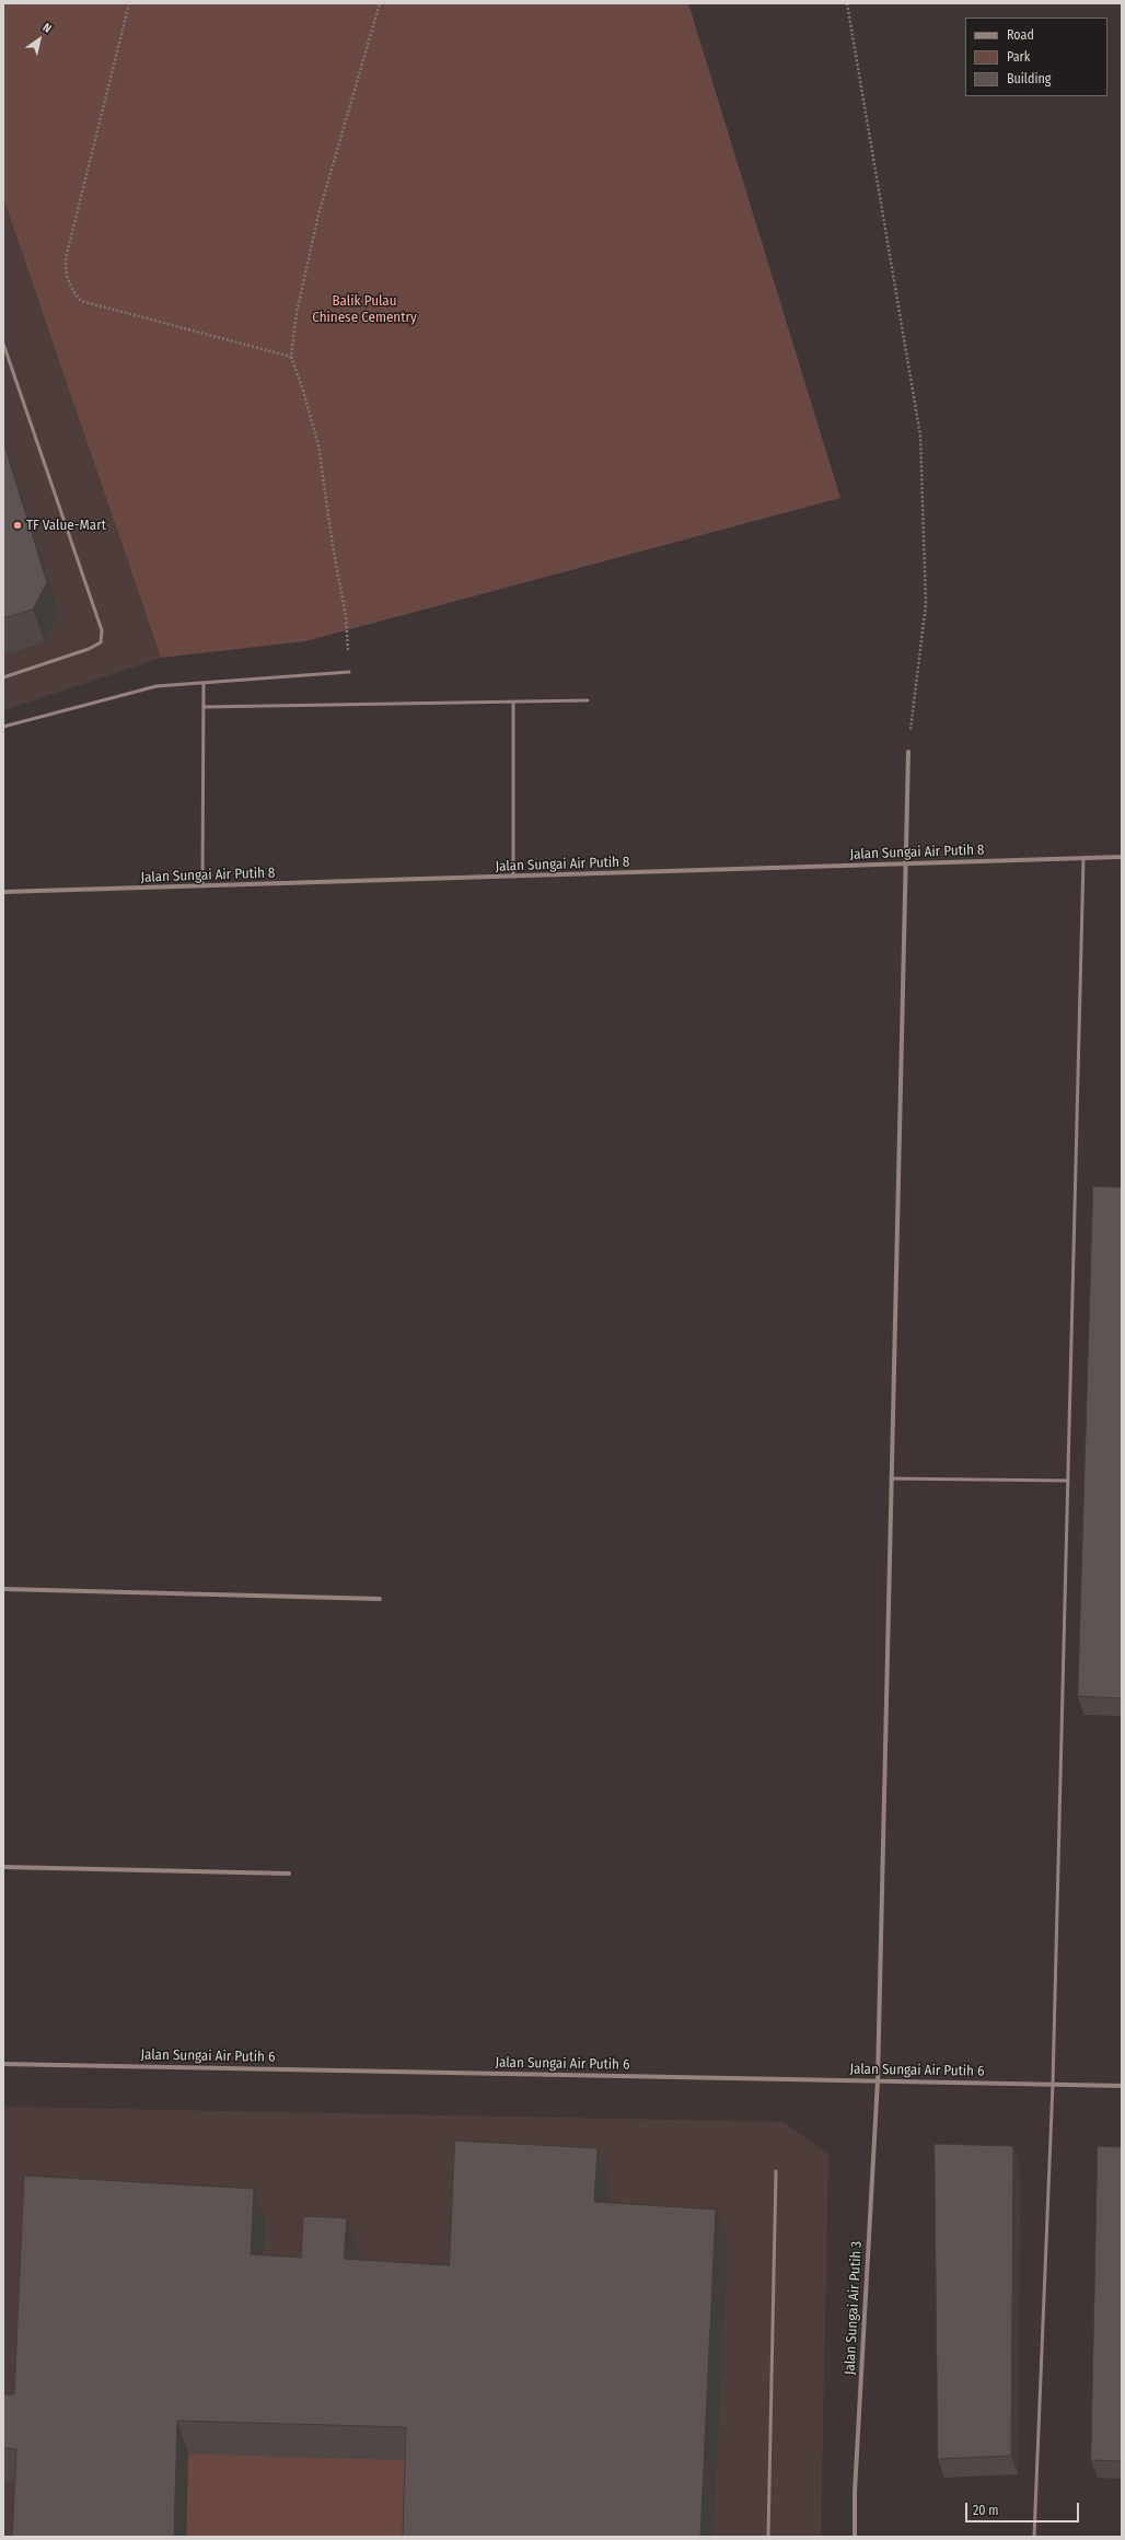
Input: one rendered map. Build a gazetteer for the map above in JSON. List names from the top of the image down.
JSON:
{
  "streets": {
    "street": ["Jalan Sungai Air Putih 8", "Jalan Sungai Air Putih 6", "Jalan Sungai Air Putih 3"]
  },
  "crossings": [
    ["Jalan Sungai Air Putih 8", "Jalan Sungai Air Putih 3"],
    ["Jalan Sungai Air Putih 6", "Jalan Sungai Air Putih 3"]
  ],
  "parks": ["Balik Pulau Chinese Cementry"],
  "places": ["TF Value-Mart"],
  "legend": ["Road", "Park", "Building"],
  "scale_bar": "20 m",
  "north": "top right"
}
